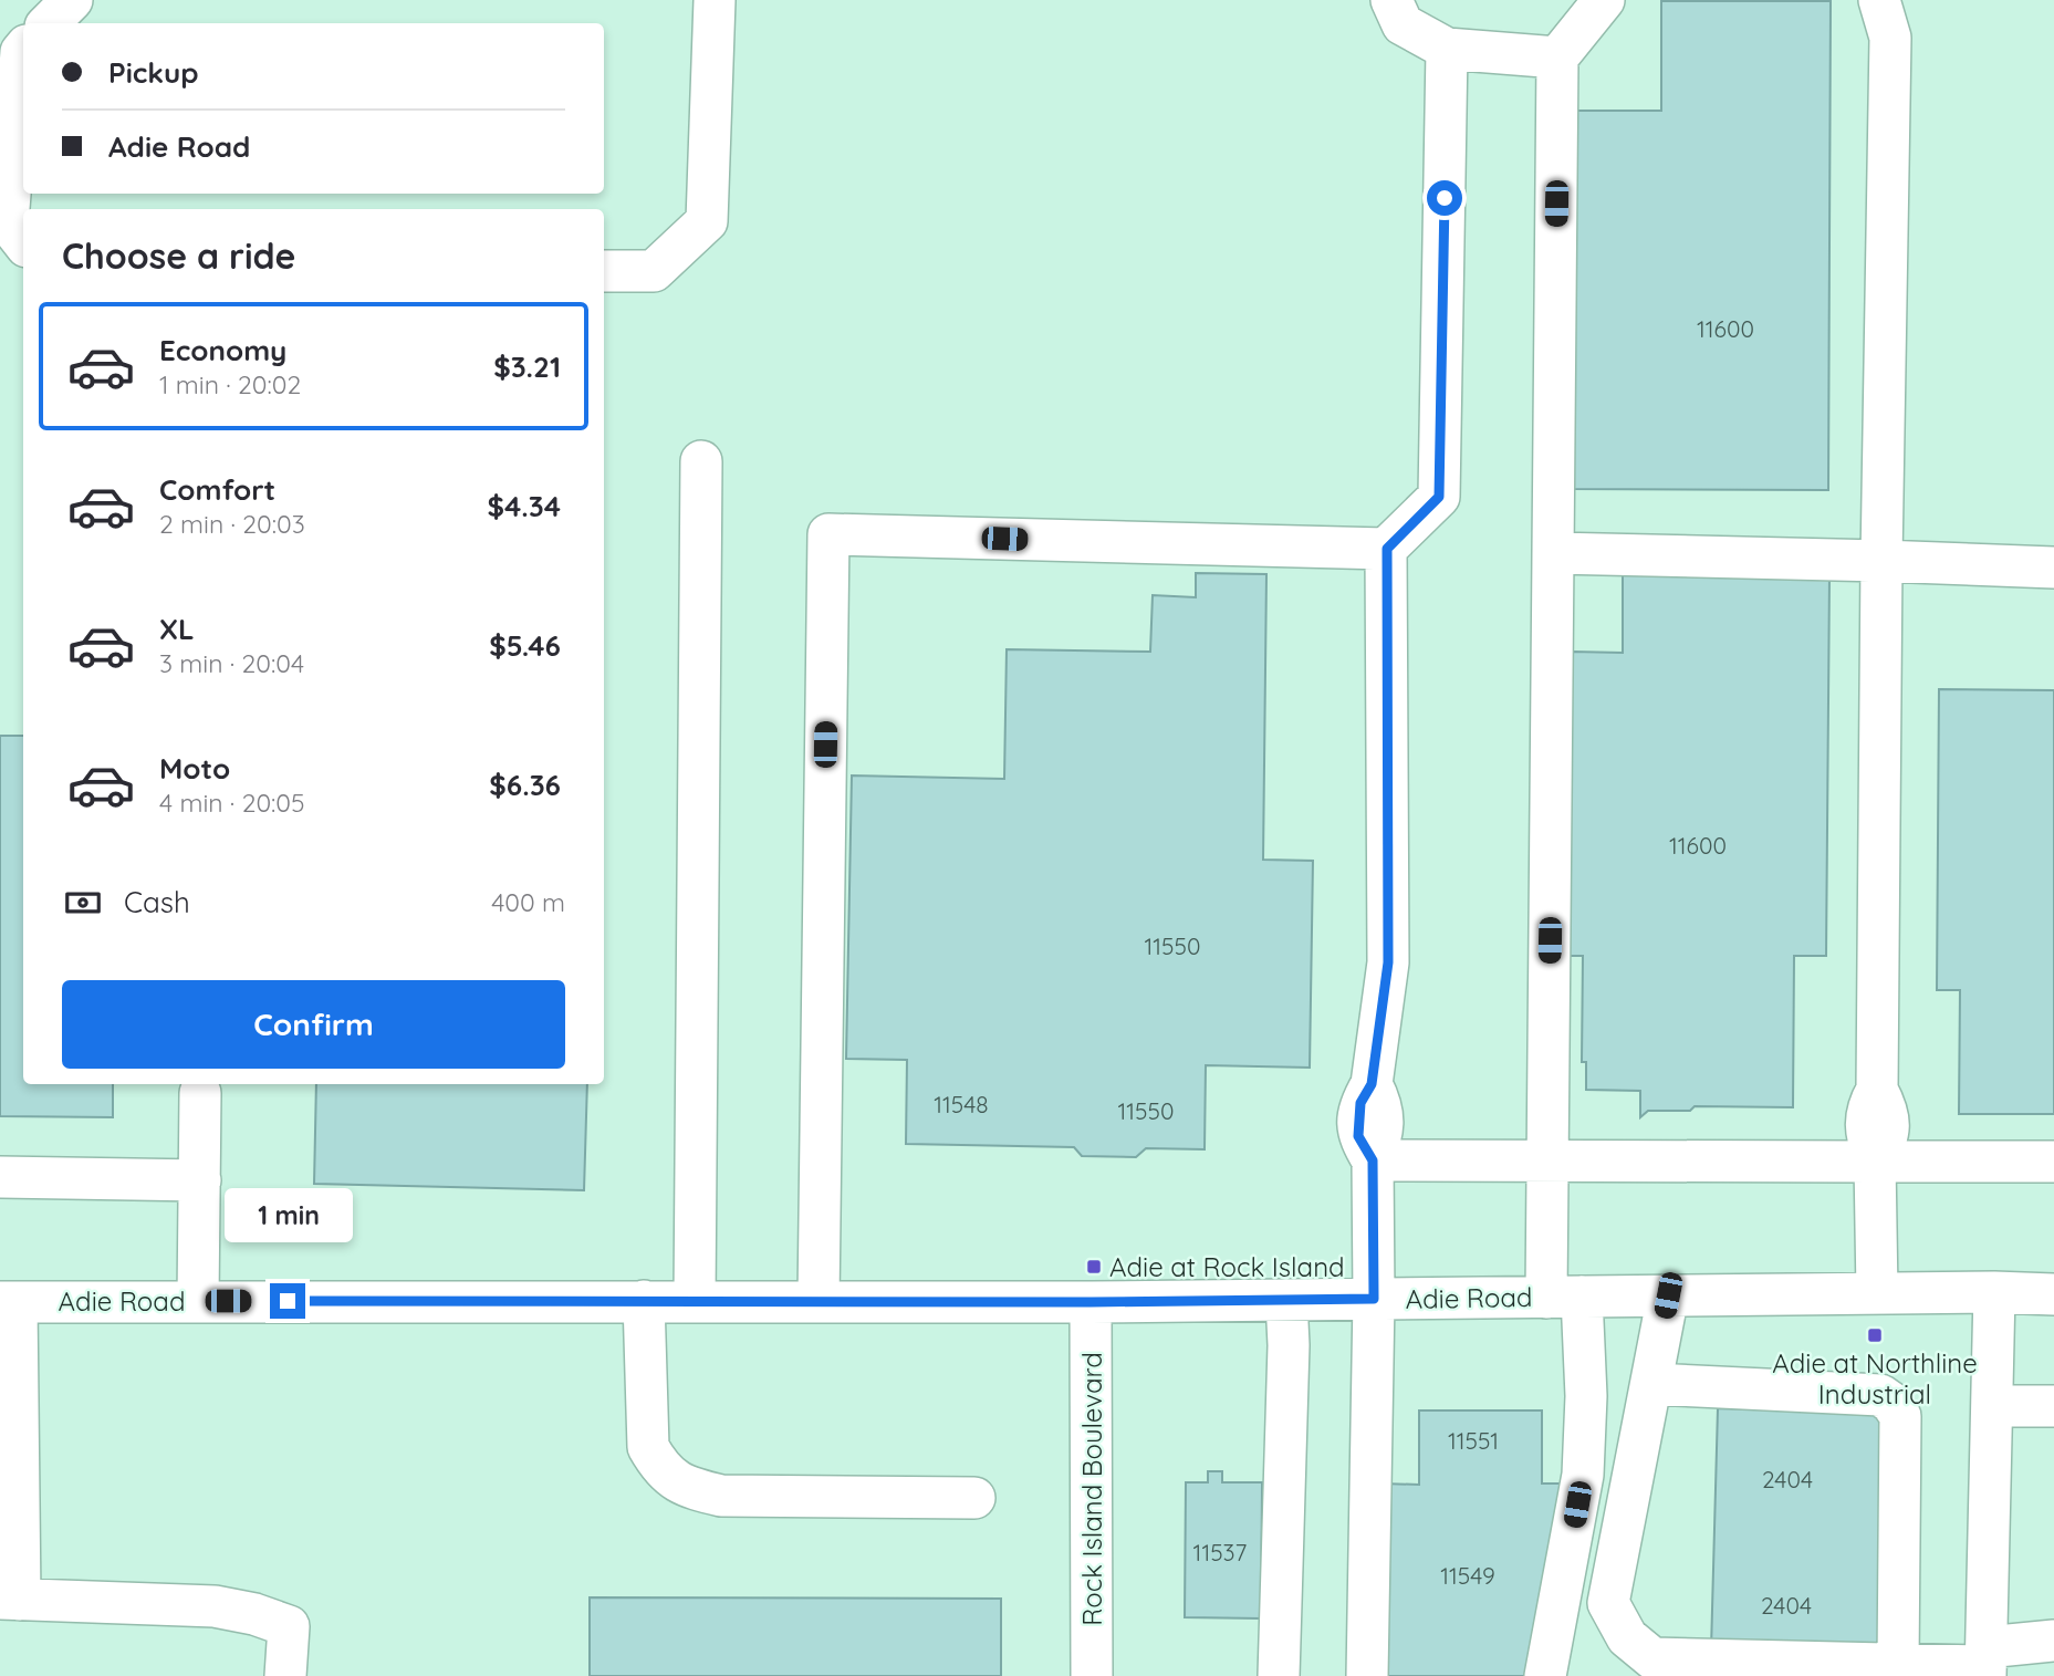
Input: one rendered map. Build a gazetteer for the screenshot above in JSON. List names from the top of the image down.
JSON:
{
  "streets": {
    "street": ["Adie Road", "Rock Island Boulevard"]
  },
  "crossings": [
    ["Adie Road", "Rock Island Boulevard"]
  ],
  "places": {
    "transit": ["Adie at Rock Island", "Adie at Northline Industrial"]
  },
  "house_numbers": [
    "11600",
    "11600",
    "11550",
    "11548",
    "11550",
    "11551",
    "2404",
    "11537",
    "11549",
    "2404"
  ],
  "page": {
    "banner": ["Pickup", "Adie Road"],
    "heading": "Choose a ride",
    "list": [
      {
        "name": "Economy",
        "note": "1 min · 20:02",
        "value": "$3.21"
      },
      {
        "name": "Comfort",
        "note": "2 min · 20:03",
        "value": "$4.34"
      },
      {
        "name": "XL",
        "note": "3 min · 20:04",
        "value": "$5.46"
      },
      {
        "name": "Moto",
        "note": "4 min · 20:05",
        "value": "$6.36"
      }
    ],
    "pay": ["Cash", "400 m"],
    "buttons": "Confirm",
    "bubble": "1 min"
  }
}
